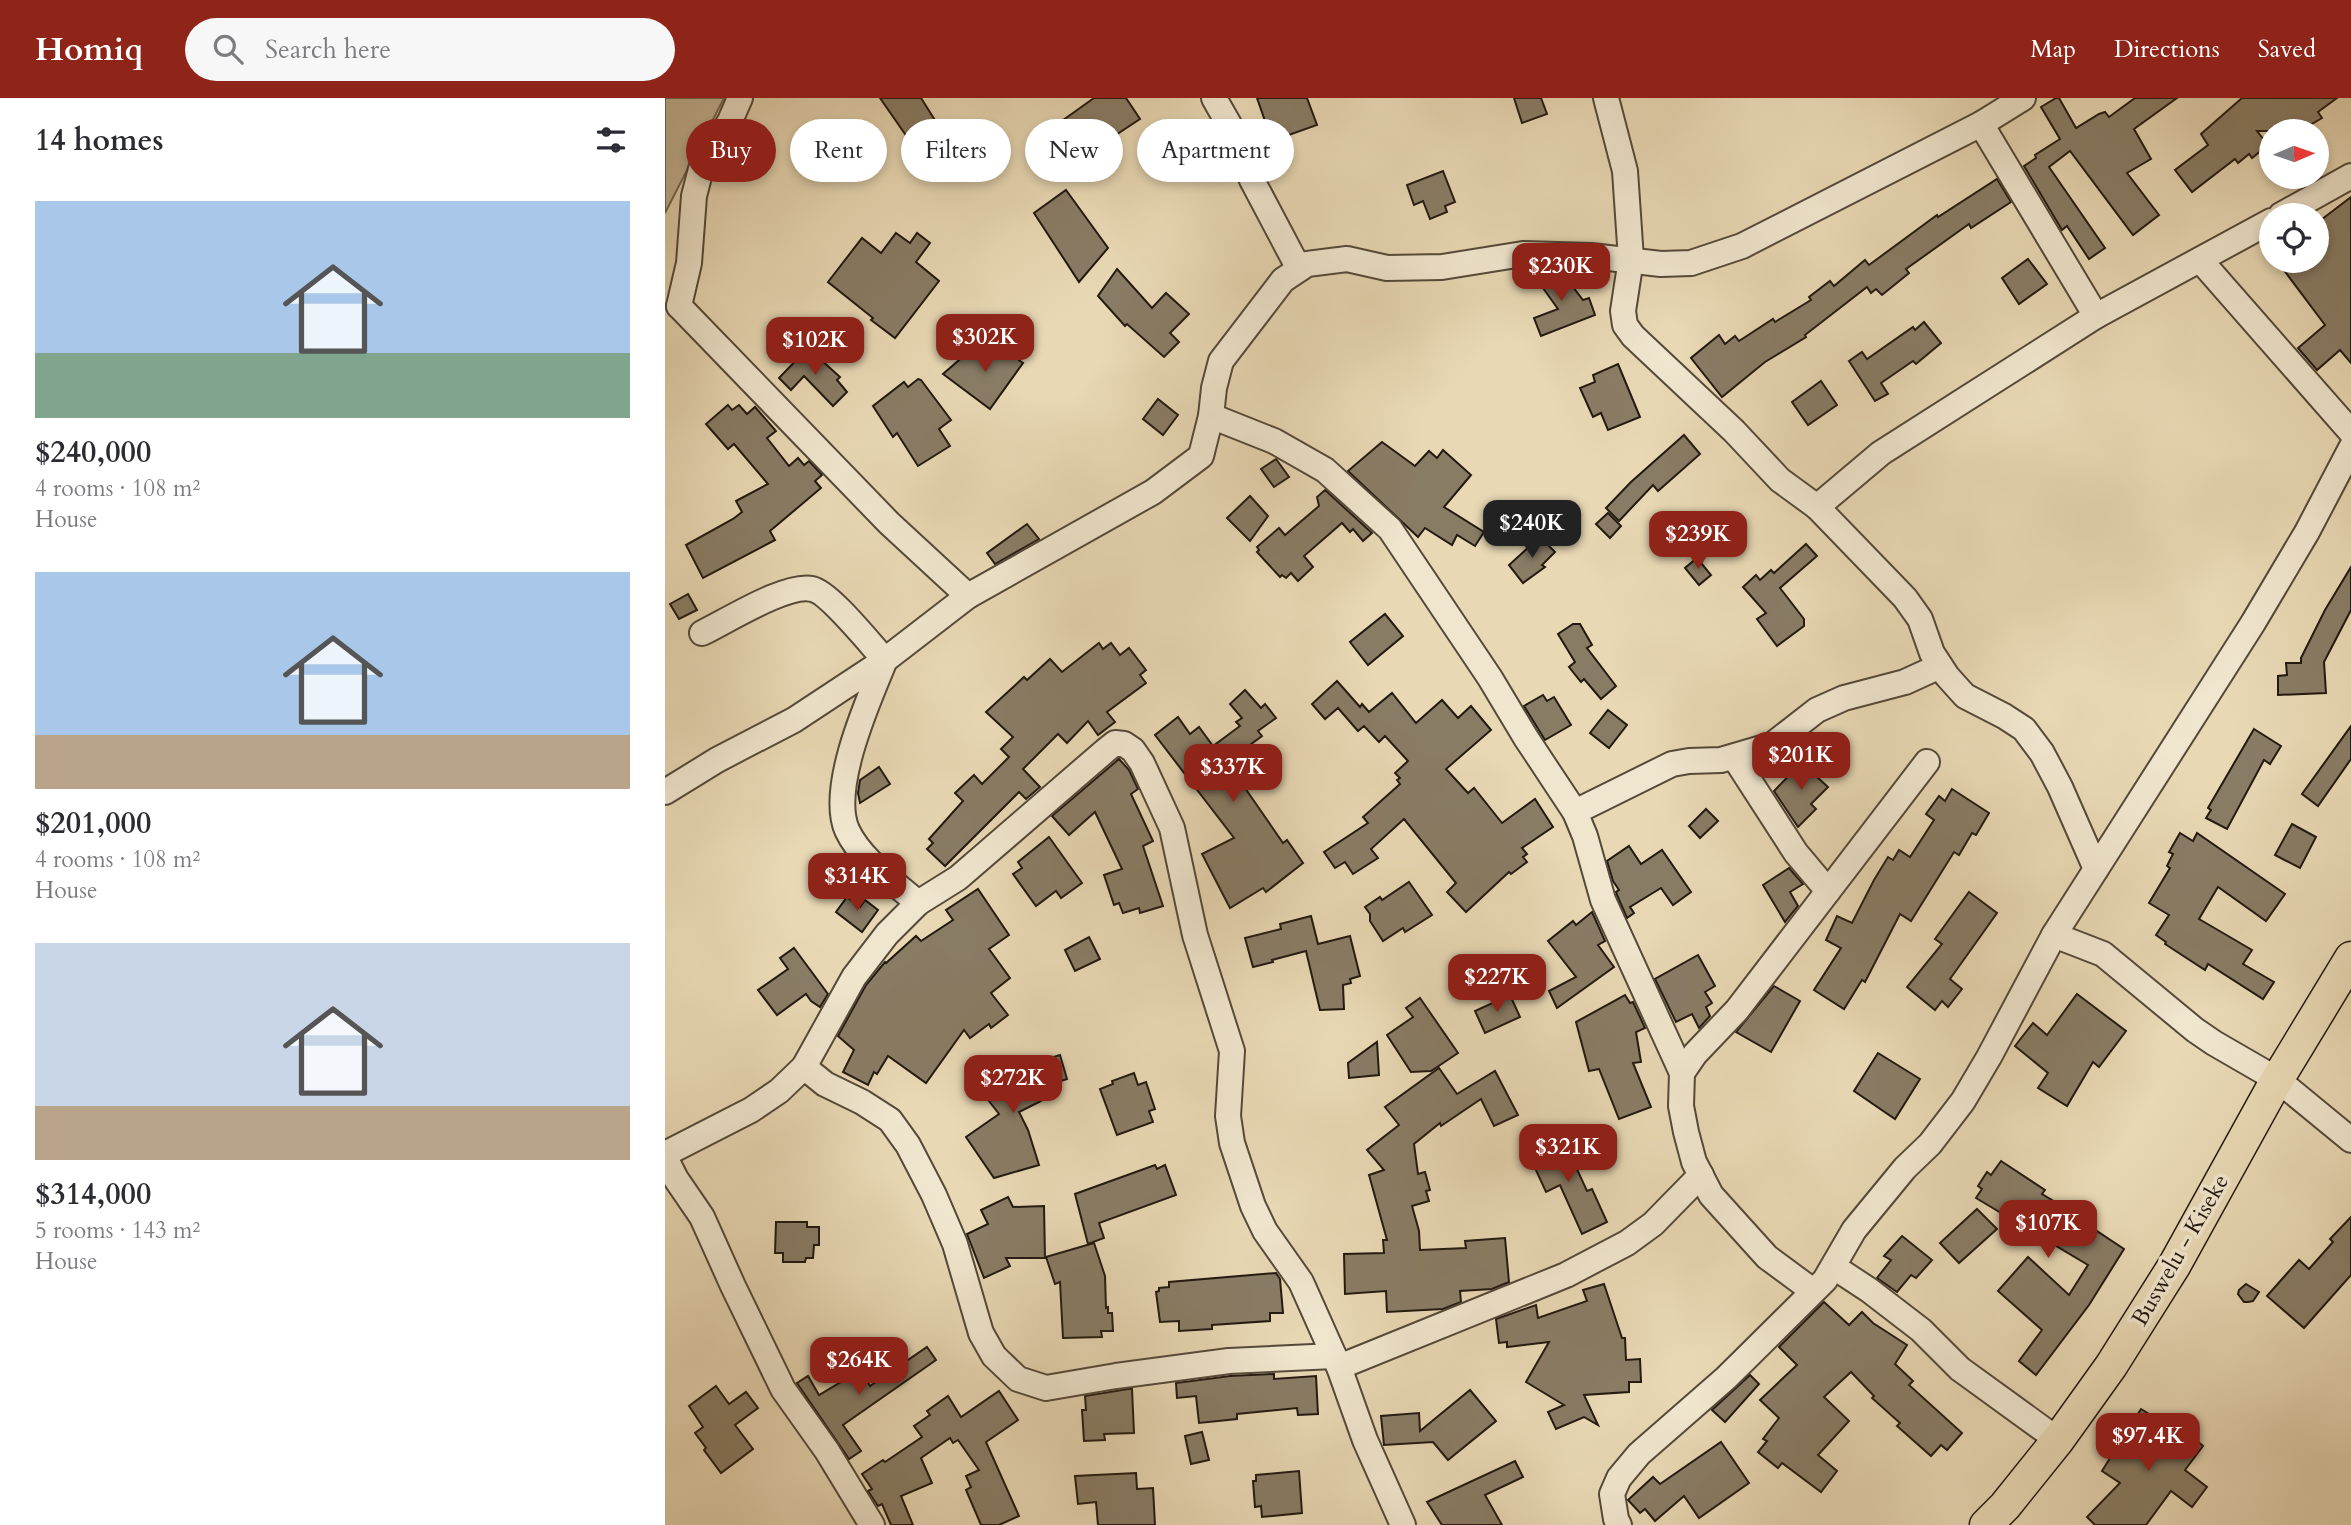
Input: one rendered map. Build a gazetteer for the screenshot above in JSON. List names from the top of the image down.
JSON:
{
  "streets": {
    "main road": ["Buswelu - Kiseke"]
  },
  "north": "right",
  "page": {
    "header": "Homiq",
    "search": "Search here",
    "nav": ["Map", "Directions", "Saved"],
    "heading": "14 homes",
    "chip": [
      "Buy",
      "Rent",
      "Filters",
      "New",
      "Apartment"
    ],
    "list": [
      {
        "name": "$240,000",
        "note": "4 rooms · 108 m² · House"
      },
      {
        "name": "$201,000",
        "note": "4 rooms · 108 m² · House"
      },
      {
        "name": "$314,000",
        "note": "5 rooms · 143 m² · House"
      }
    ],
    "price": [
      "$230K",
      "$302K",
      "$102K",
      "$240K",
      "$239K",
      "$201K",
      "$337K",
      "$314K",
      "$227K",
      "$272K",
      "$321K",
      "$107K",
      "$264K",
      "$97.4K"
    ]
  }
}
